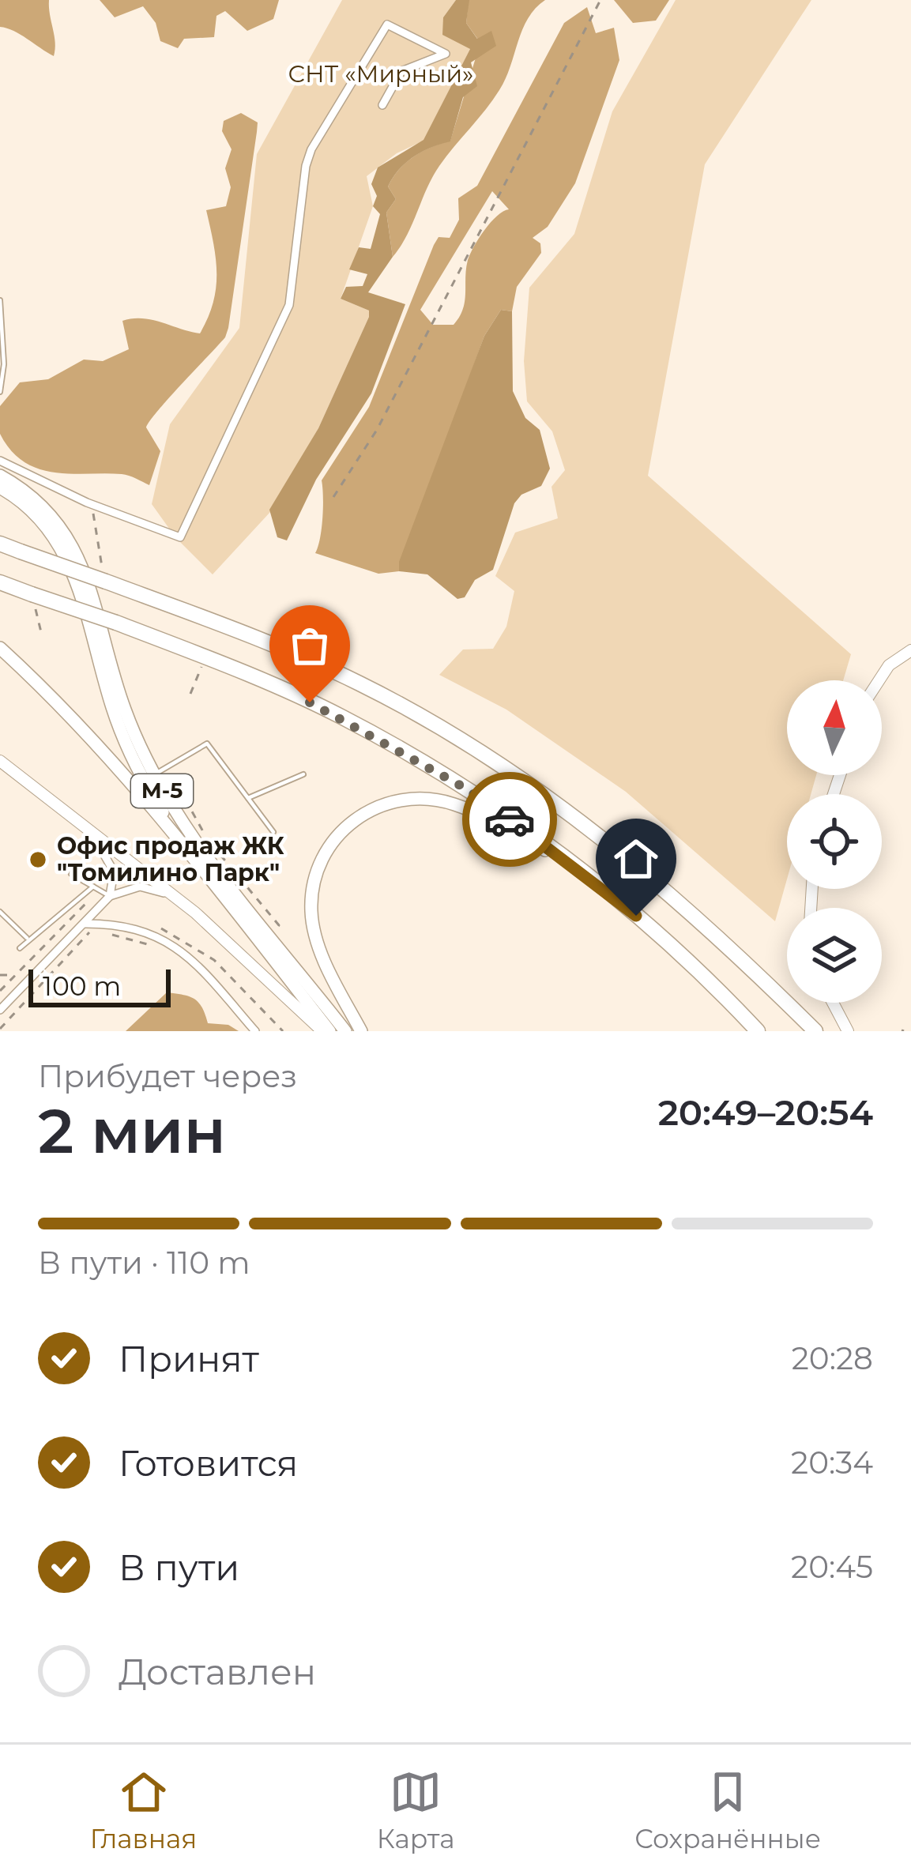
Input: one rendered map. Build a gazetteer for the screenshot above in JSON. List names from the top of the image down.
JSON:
{
  "streets": {
    "main road": ["М-5"]
  },
  "parks": ["СНТ «Мирный»"],
  "places": ["Офис продаж ЖК \"Томилино Парк\""],
  "scale_bar": "100 m",
  "north": "top",
  "page": {
    "scale": "100 m",
    "heading": ["2 мин", "Прибудет через", "20:49–20:54"],
    "bar": "В пути · 110 m",
    "list": [
      ["Принят", "20:28"],
      ["Готовится", "20:34"],
      ["В пути", "20:45"],
      "Доставлен"
    ],
    "tabs": ["Главная", "Карта", "Сохранённые"]
  }
}
